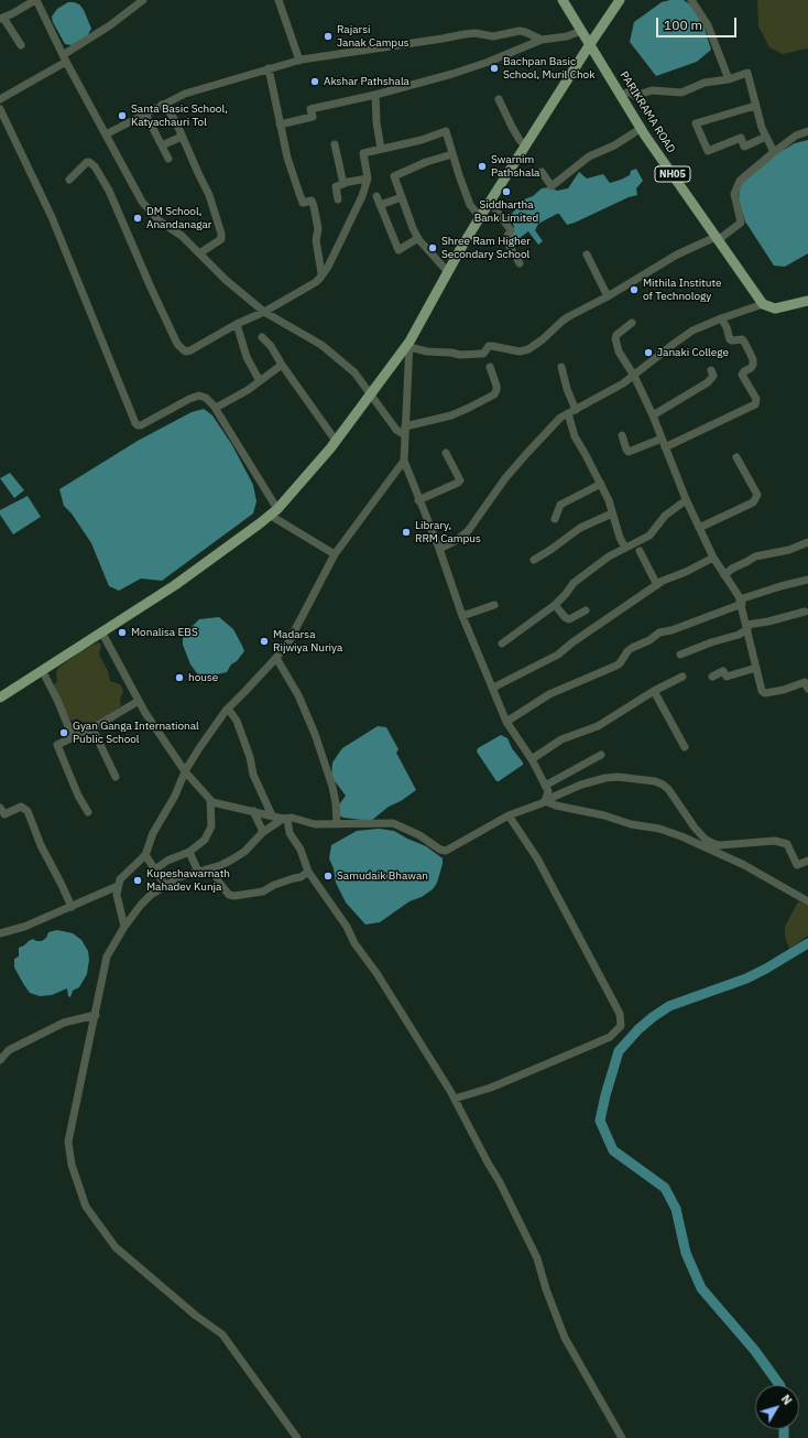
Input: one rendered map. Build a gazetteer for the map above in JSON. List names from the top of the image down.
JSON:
{
  "streets": {
    "main road": ["PARIKRAMA ROAD", "NH05"]
  },
  "places": [
    "Rajarsi Janak Campus",
    "Bachpan Basic School, Muril Chok",
    "Akshar Pathshala",
    "Santa Basic School, Katyachauri Tol",
    "Swarnim Pathshala",
    "Siddhartha Bank Limited",
    "DM School, Anandanagar",
    "Shree Ram Higher Secondary School",
    "Mithila Institute of Technology",
    "Janaki College",
    "Library, RRM Campus",
    "Monalisa EBS",
    "Madarsa Rijwiya Nuriya",
    "house",
    "Gyan Ganga International Public School",
    "Samudaik Bhawan",
    "Kupeshawarnath Mahadev Kunja"
  ],
  "scale_bar": "100 m",
  "north": "top right"
}
